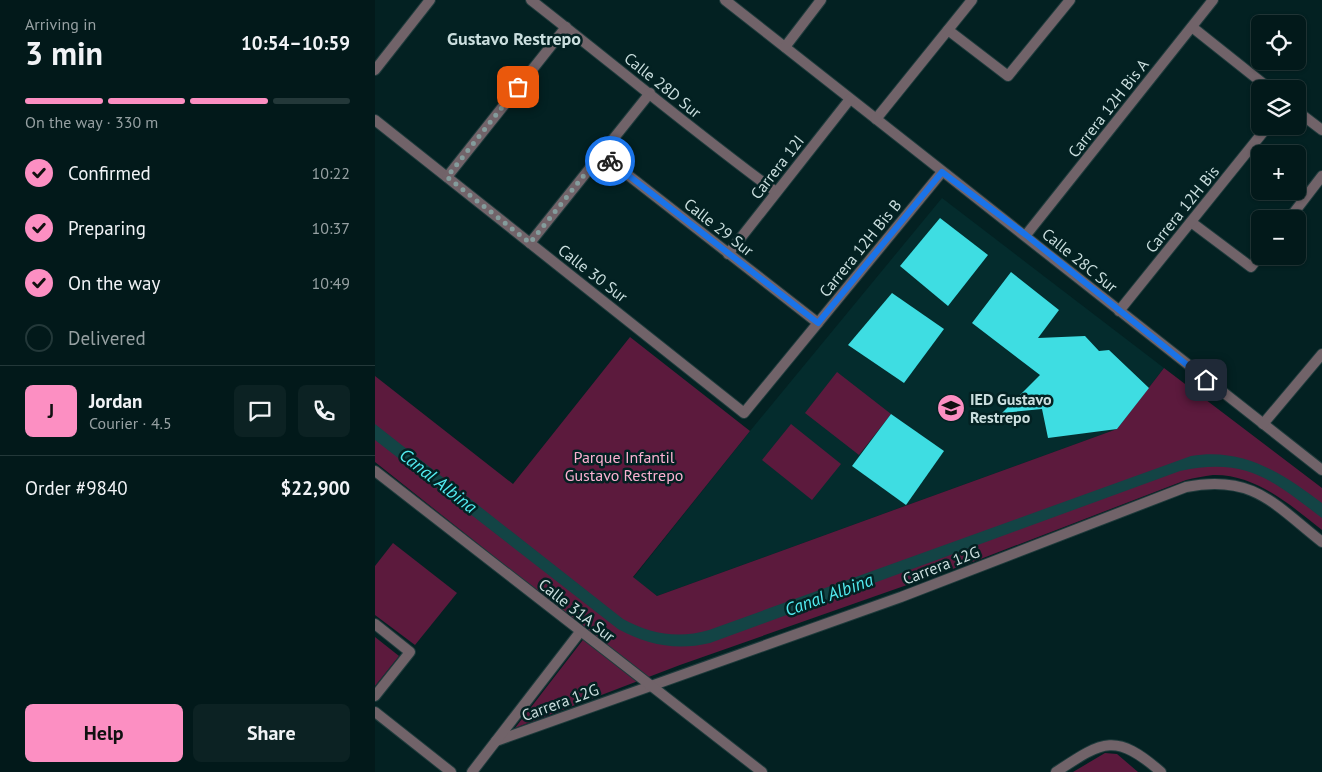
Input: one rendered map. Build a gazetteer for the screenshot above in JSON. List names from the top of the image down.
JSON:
{
  "streets": {
    "street": [
      "Calle 28D Sur",
      "Carrera 12H Bis A",
      "Carrera 12I",
      "Carrera 12H Bis",
      "Calle 29 Sur",
      "Carrera 12H Bis B",
      "Calle 28C Sur",
      "Calle 30 Sur",
      "Carrera 12G",
      "Calle 31A Sur"
    ]
  },
  "crossings": [
    ["Calle 28D Sur", "Carrera 12I"],
    ["Carrera 12H Bis A", "Calle 28C Sur"],
    ["Carrera 12I", "Calle 29 Sur"],
    ["Carrera 12I", "Calle 28C Sur"],
    ["Carrera 12H Bis", "Calle 28C Sur"],
    ["Calle 29 Sur", "Carrera 12H Bis B"],
    ["Carrera 12H Bis B", "Calle 28C Sur"],
    ["Carrera 12H Bis B", "Calle 30 Sur"],
    ["Carrera 12G", "Calle 31A Sur"]
  ],
  "districts": ["Gustavo Restrepo"],
  "water": ["Canal Albina"],
  "parks": ["Parque Infantil Gustavo Restrepo"],
  "places": {
    "school or university": ["IED Gustavo Restrepo"]
  },
  "page": {
    "heading": ["3 min", "Arriving in", "10:54–10:59"],
    "panel": [
      "Jordan",
      "Courier · 4.5",
      "Order #9840",
      "$22,900"
    ],
    "map_buttons": ["+", "−"],
    "bar": "On the way · 330 m",
    "list": [
      ["Confirmed", "10:22"],
      ["Preparing", "10:37"],
      ["On the way", "10:49"],
      "Delivered"
    ],
    "round": "J",
    "buttons": ["Help", "Share"]
  }
}
